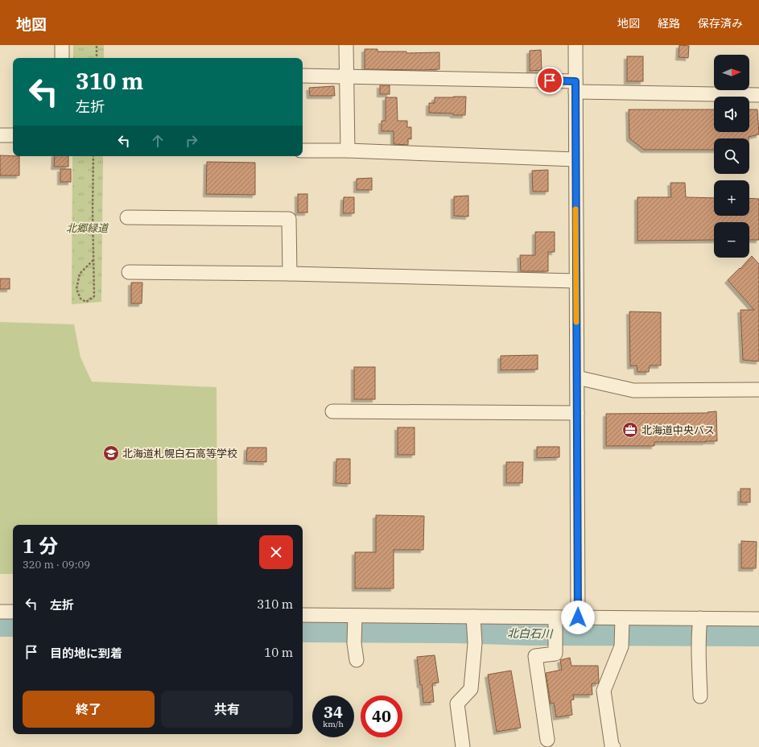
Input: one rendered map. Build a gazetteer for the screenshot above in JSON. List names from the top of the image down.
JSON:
{
  "water": ["北白石川"],
  "parks": ["北郷緑道"],
  "places": {
    "office": ["北海道中央バス"],
    "school or university": ["北海道札幌白石高等学校"]
  },
  "north": "right",
  "page": {
    "header": "地図",
    "nav": ["地図", "経路", "保存済み"],
    "map_buttons": ["+", "−"],
    "turn": ["310 m", "左折"],
    "heading": ["1 分", "320 m · 09:09"],
    "list": [
      {
        "name": "左折",
        "value": "310 m"
      },
      {
        "name": "目的地に到着",
        "value": "10 m"
      }
    ],
    "buttons": ["終了", "共有"],
    "speed": "34 km/h",
    "limit": "40"
  }
}
